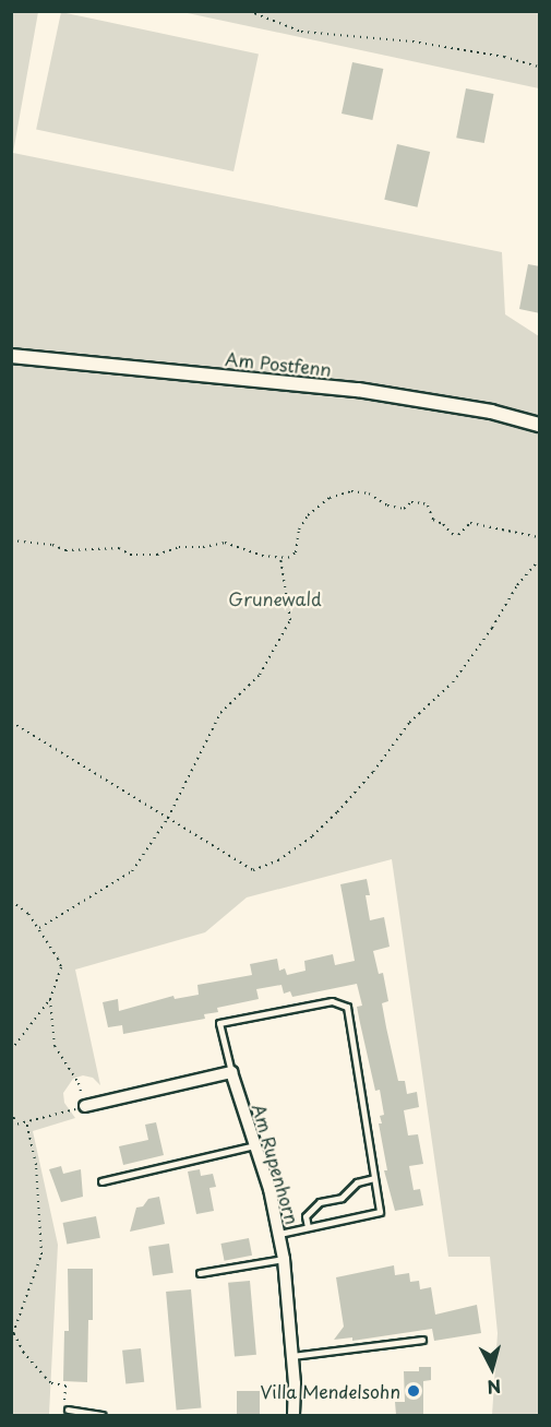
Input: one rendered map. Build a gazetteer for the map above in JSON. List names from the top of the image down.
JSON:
{
  "streets": {
    "street": ["Am Postfenn", "Am Rupenhorn"]
  },
  "parks": ["Grunewald"],
  "places": ["Villa Mendelsohn"],
  "north": "bottom"
}
